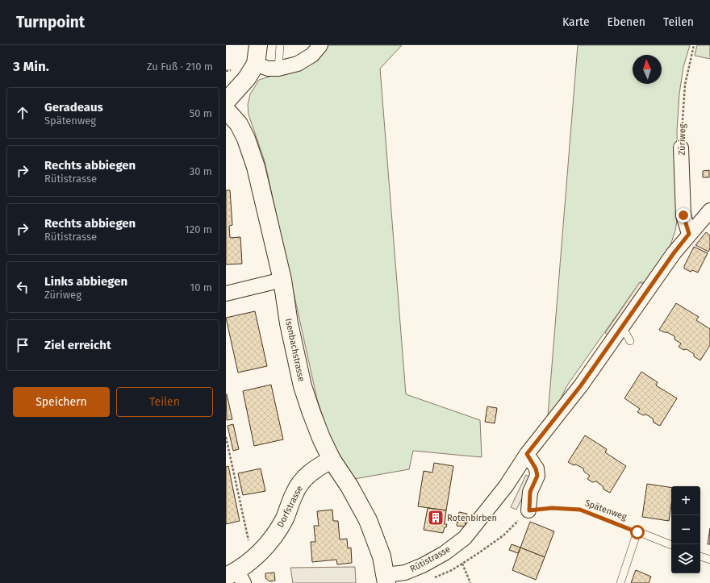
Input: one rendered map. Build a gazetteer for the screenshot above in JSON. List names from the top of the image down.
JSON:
{
  "streets": {
    "main road": ["Isenbachstrasse", "Dorfstrasse"],
    "street": ["Züriweg", "Rütistrasse"],
    "path": ["Spätenweg"]
  },
  "crossings": [
    ["Züriweg", "Rütistrasse"],
    ["Isenbachstrasse", "Dorfstrasse"],
    ["Isenbachstrasse", "Rütistrasse"]
  ],
  "places": {
    "building": ["Rotenbirben"]
  },
  "north": "top",
  "page": {
    "header": "Turnpoint",
    "nav": ["Karte", "Ebenen", "Teilen"],
    "heading": ["3 Min.", "Zu Fuß · 210 m"],
    "list": [
      ["Geradeaus", "Spätenweg", "50 m"],
      ["Rechts abbiegen", "Rütistrasse", "30 m"],
      ["Rechts abbiegen", "Rütistrasse", "120 m"],
      ["Links abbiegen", "Züriweg", "10 m"],
      "Ziel erreicht"
    ],
    "buttons": ["Speichern", "Teilen"],
    "map_buttons": ["+", "−"]
  }
}
